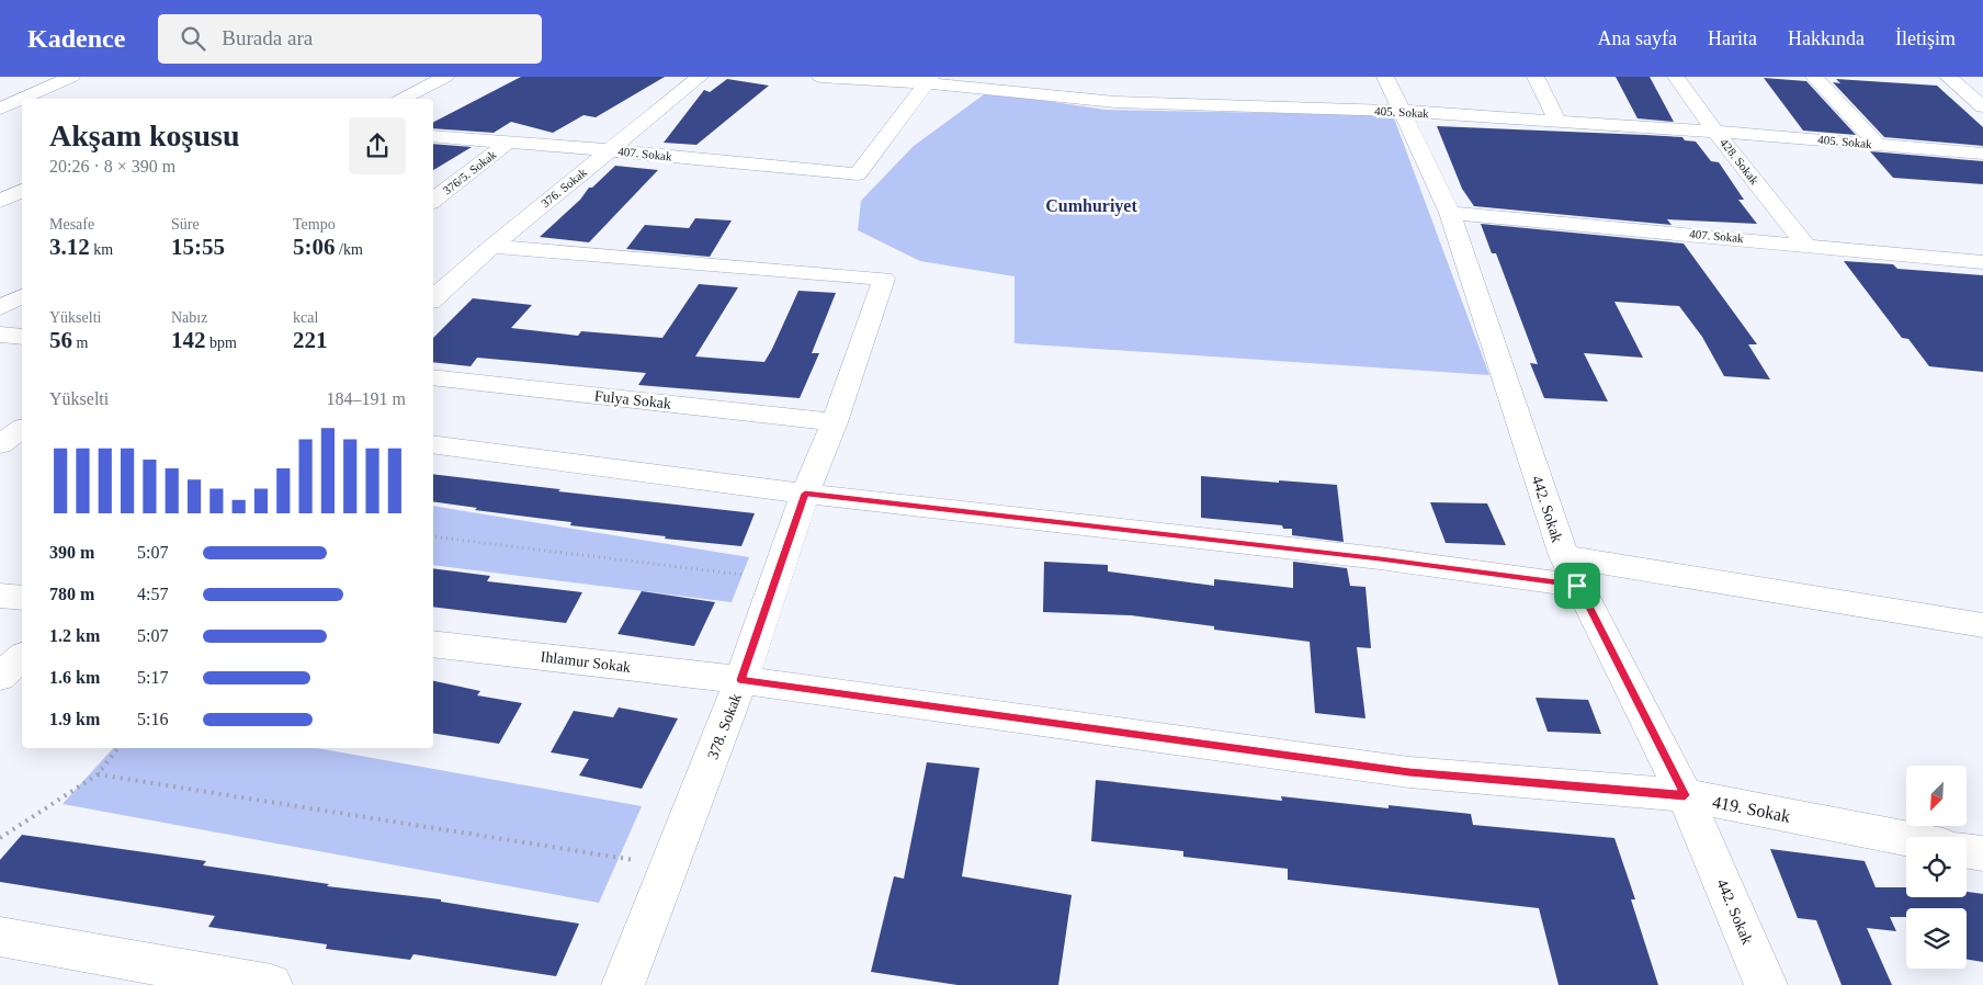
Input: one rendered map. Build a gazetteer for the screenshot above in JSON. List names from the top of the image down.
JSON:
{
  "streets": {
    "street": [
      "405. Sokak",
      "407. Sokak",
      "428. Sokak",
      "376/5. Sokak",
      "376. Sokak",
      "Fulya Sokak",
      "442. Sokak",
      "Ihlamur Sokak",
      "378. Sokak",
      "419. Sokak"
    ]
  },
  "crossings": [
    ["405. Sokak", "407. Sokak"],
    ["405. Sokak", "428. Sokak"],
    ["405. Sokak", "442. Sokak"],
    ["407. Sokak", "428. Sokak"],
    ["407. Sokak", "376/5. Sokak"],
    ["407. Sokak", "376. Sokak"],
    ["407. Sokak", "442. Sokak"],
    ["376. Sokak", "378. Sokak"],
    ["Fulya Sokak", "378. Sokak"],
    ["442. Sokak", "419. Sokak"],
    ["Ihlamur Sokak", "378. Sokak"],
    ["Ihlamur Sokak", "419. Sokak"],
    ["378. Sokak", "419. Sokak"]
  ],
  "districts": ["Cumhuriyet"],
  "north": "bottom left",
  "page": {
    "header": "Kadence",
    "search": "Burada ara",
    "nav": [
      "Ana sayfa",
      "Harita",
      "Hakkında",
      "İletişim"
    ],
    "heading": ["Akşam koşusu", "20:26 · 8 × 390 m"],
    "stats": [
      ["Mesafe", "3.12 km"],
      ["Süre", "15:55"],
      ["Tempo", "5:06 /km"],
      ["Yükselti", "56 m"],
      ["Nabız", "142 bpm"],
      ["kcal", "221"]
    ],
    "chart": ["Yükselti", "184–191 m"],
    "list": [
      {
        "name": "390 m",
        "note": "5:07"
      },
      {
        "name": "780 m",
        "note": "4:57"
      },
      {
        "name": "1.2 km",
        "note": "5:07"
      },
      {
        "name": "1.6 km",
        "note": "5:17"
      },
      {
        "name": "1.9 km",
        "note": "5:16"
      }
    ]
  }
}
